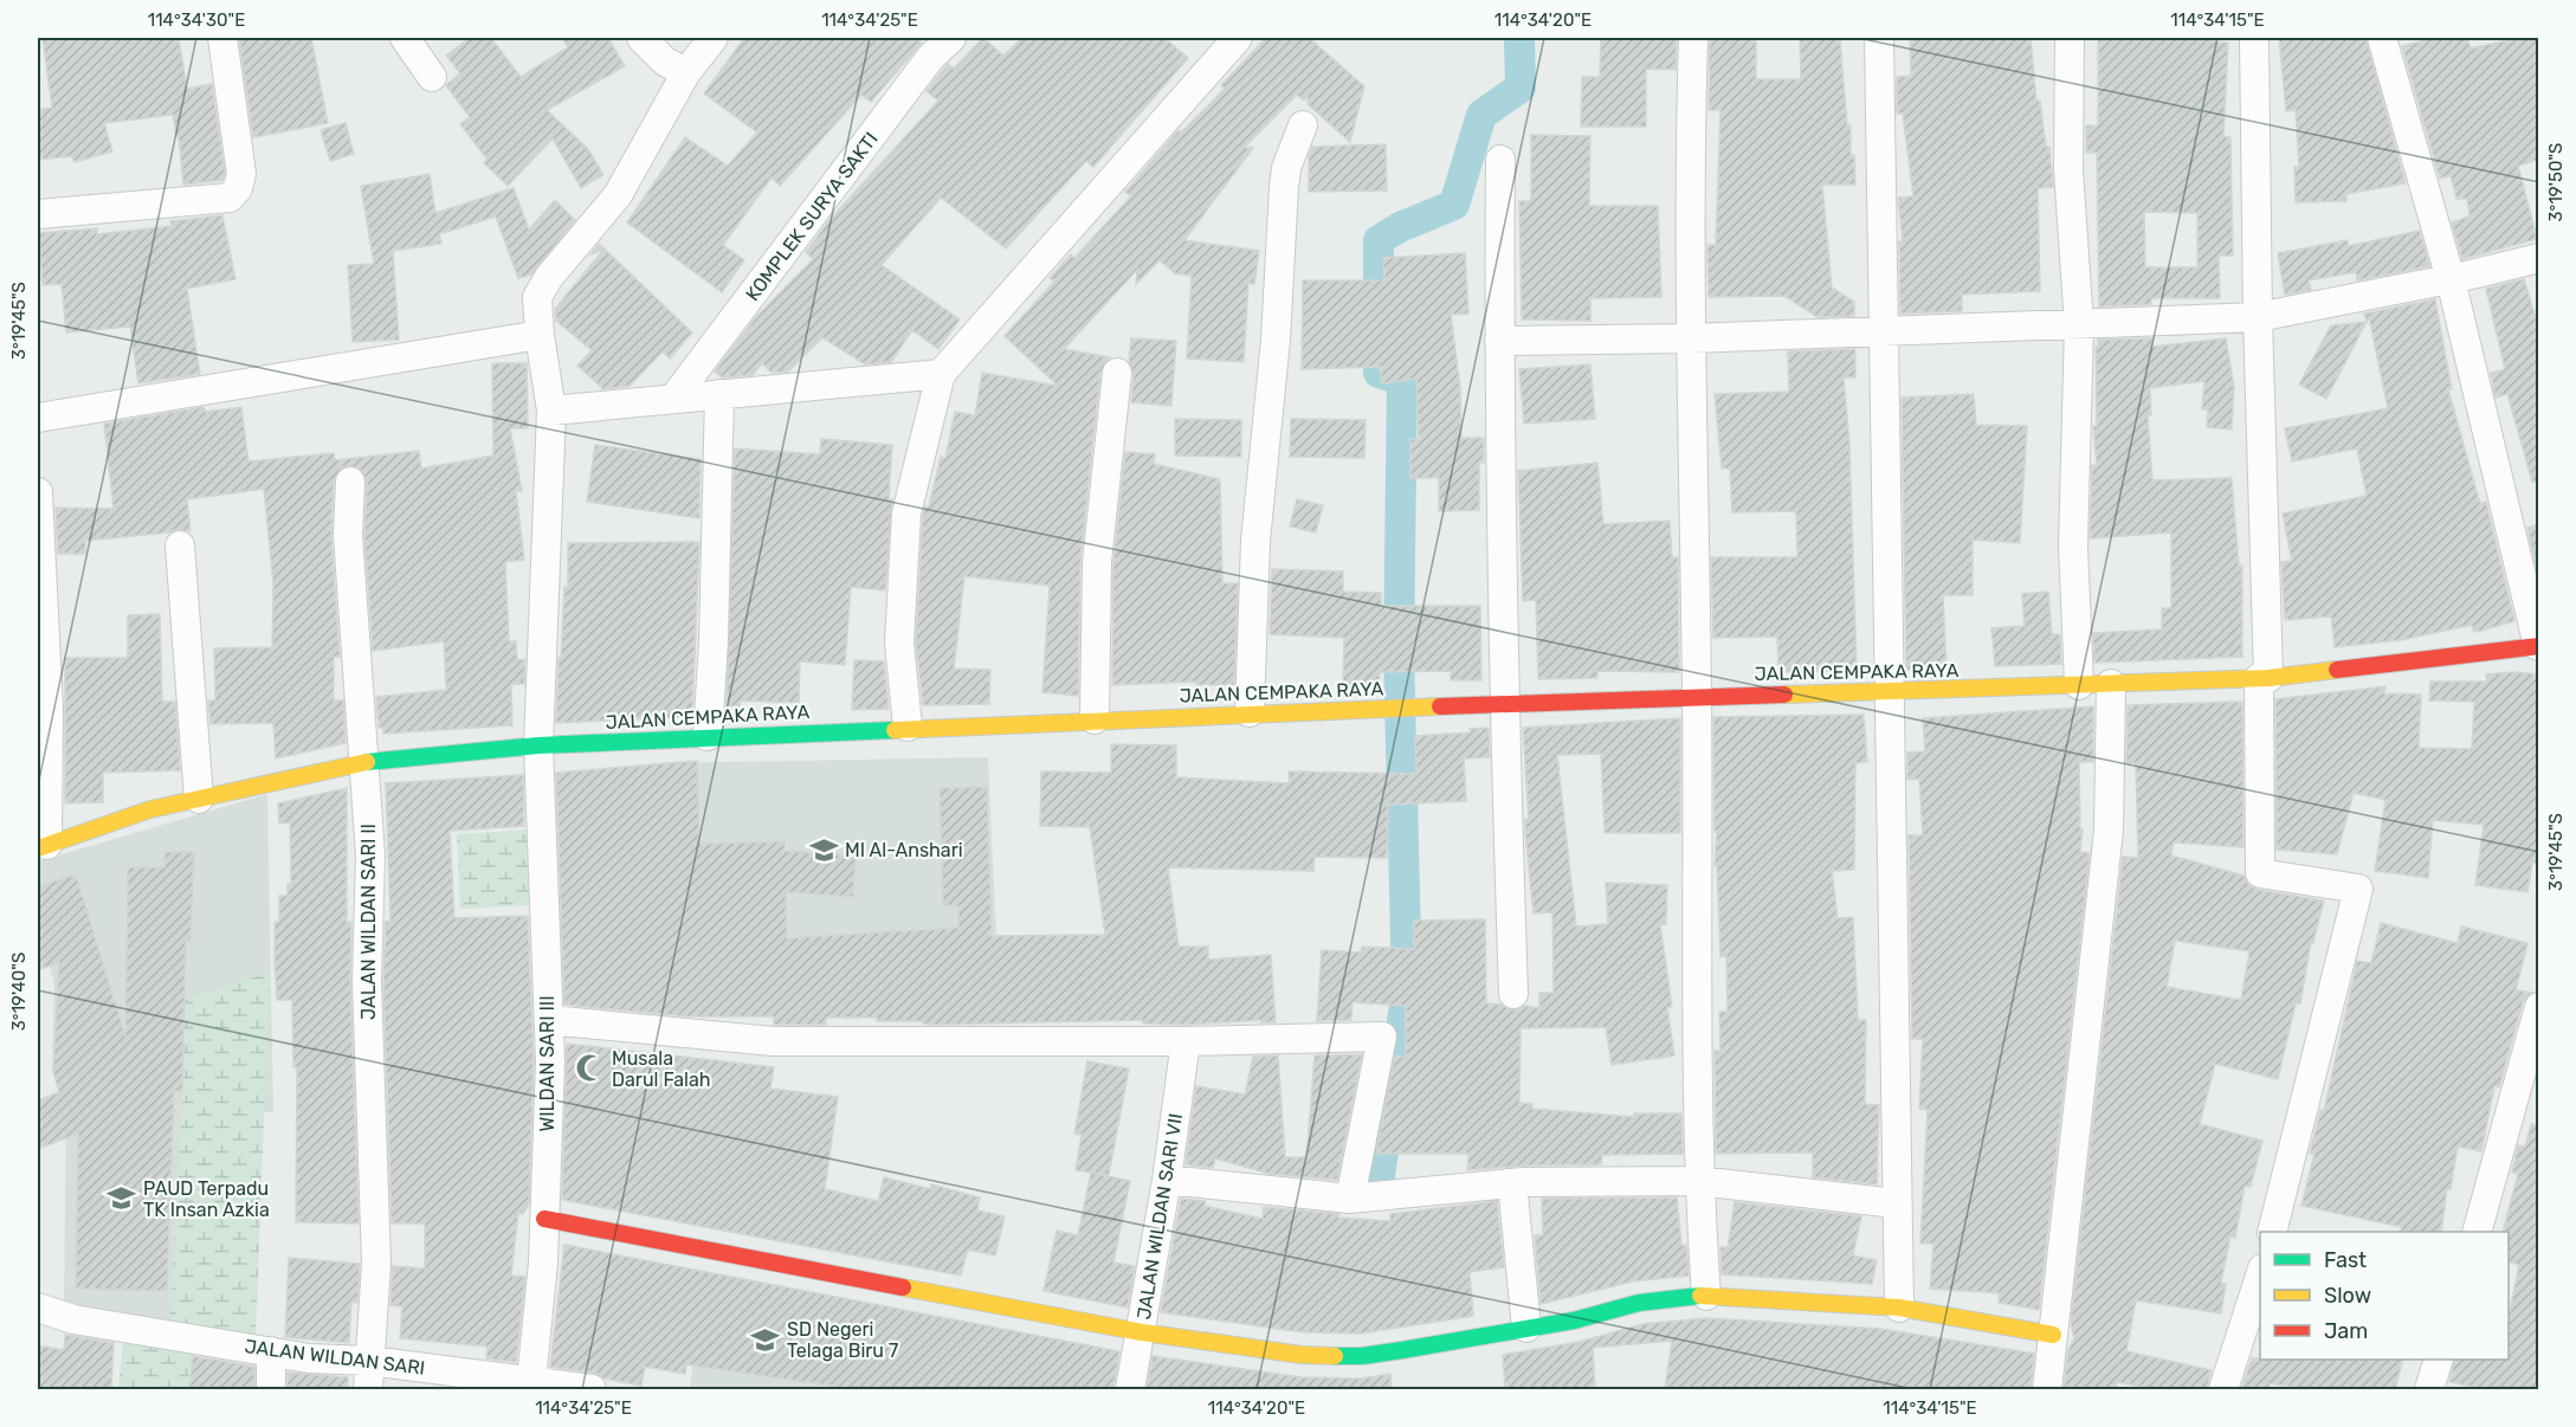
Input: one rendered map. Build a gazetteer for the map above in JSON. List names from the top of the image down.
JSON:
{
  "streets": {
    "street": [
      "KOMPLEK SURYA SAKTI",
      "JALAN CEMPAKA RAYA",
      "JALAN WILDAN SARI II",
      "WILDAN SARI III",
      "JALAN WILDAN SARI VII",
      "JALAN WILDAN SARI"
    ]
  },
  "crossings": [
    ["JALAN CEMPAKA RAYA", "JALAN WILDAN SARI II"],
    ["JALAN CEMPAKA RAYA", "WILDAN SARI III"],
    ["JALAN WILDAN SARI II", "JALAN WILDAN SARI"],
    ["WILDAN SARI III", "JALAN WILDAN SARI"]
  ],
  "places": {
    "school or university": ["MI Al-Anshari", "PAUD Terpadu TK Insan Azkia", "SD Negeri Telaga Biru 7"],
    "mosque": ["Musala Darul Falah"]
  },
  "legend": ["Fast", "Slow", "Jam"],
  "coordinates": [
    "114°34'30\"E",
    "114°34'25\"E",
    "114°34'20\"E",
    "114°34'15\"E",
    "3°19'50\"S",
    "3°19'45\"S",
    "3°19'40\"S"
  ]
}
